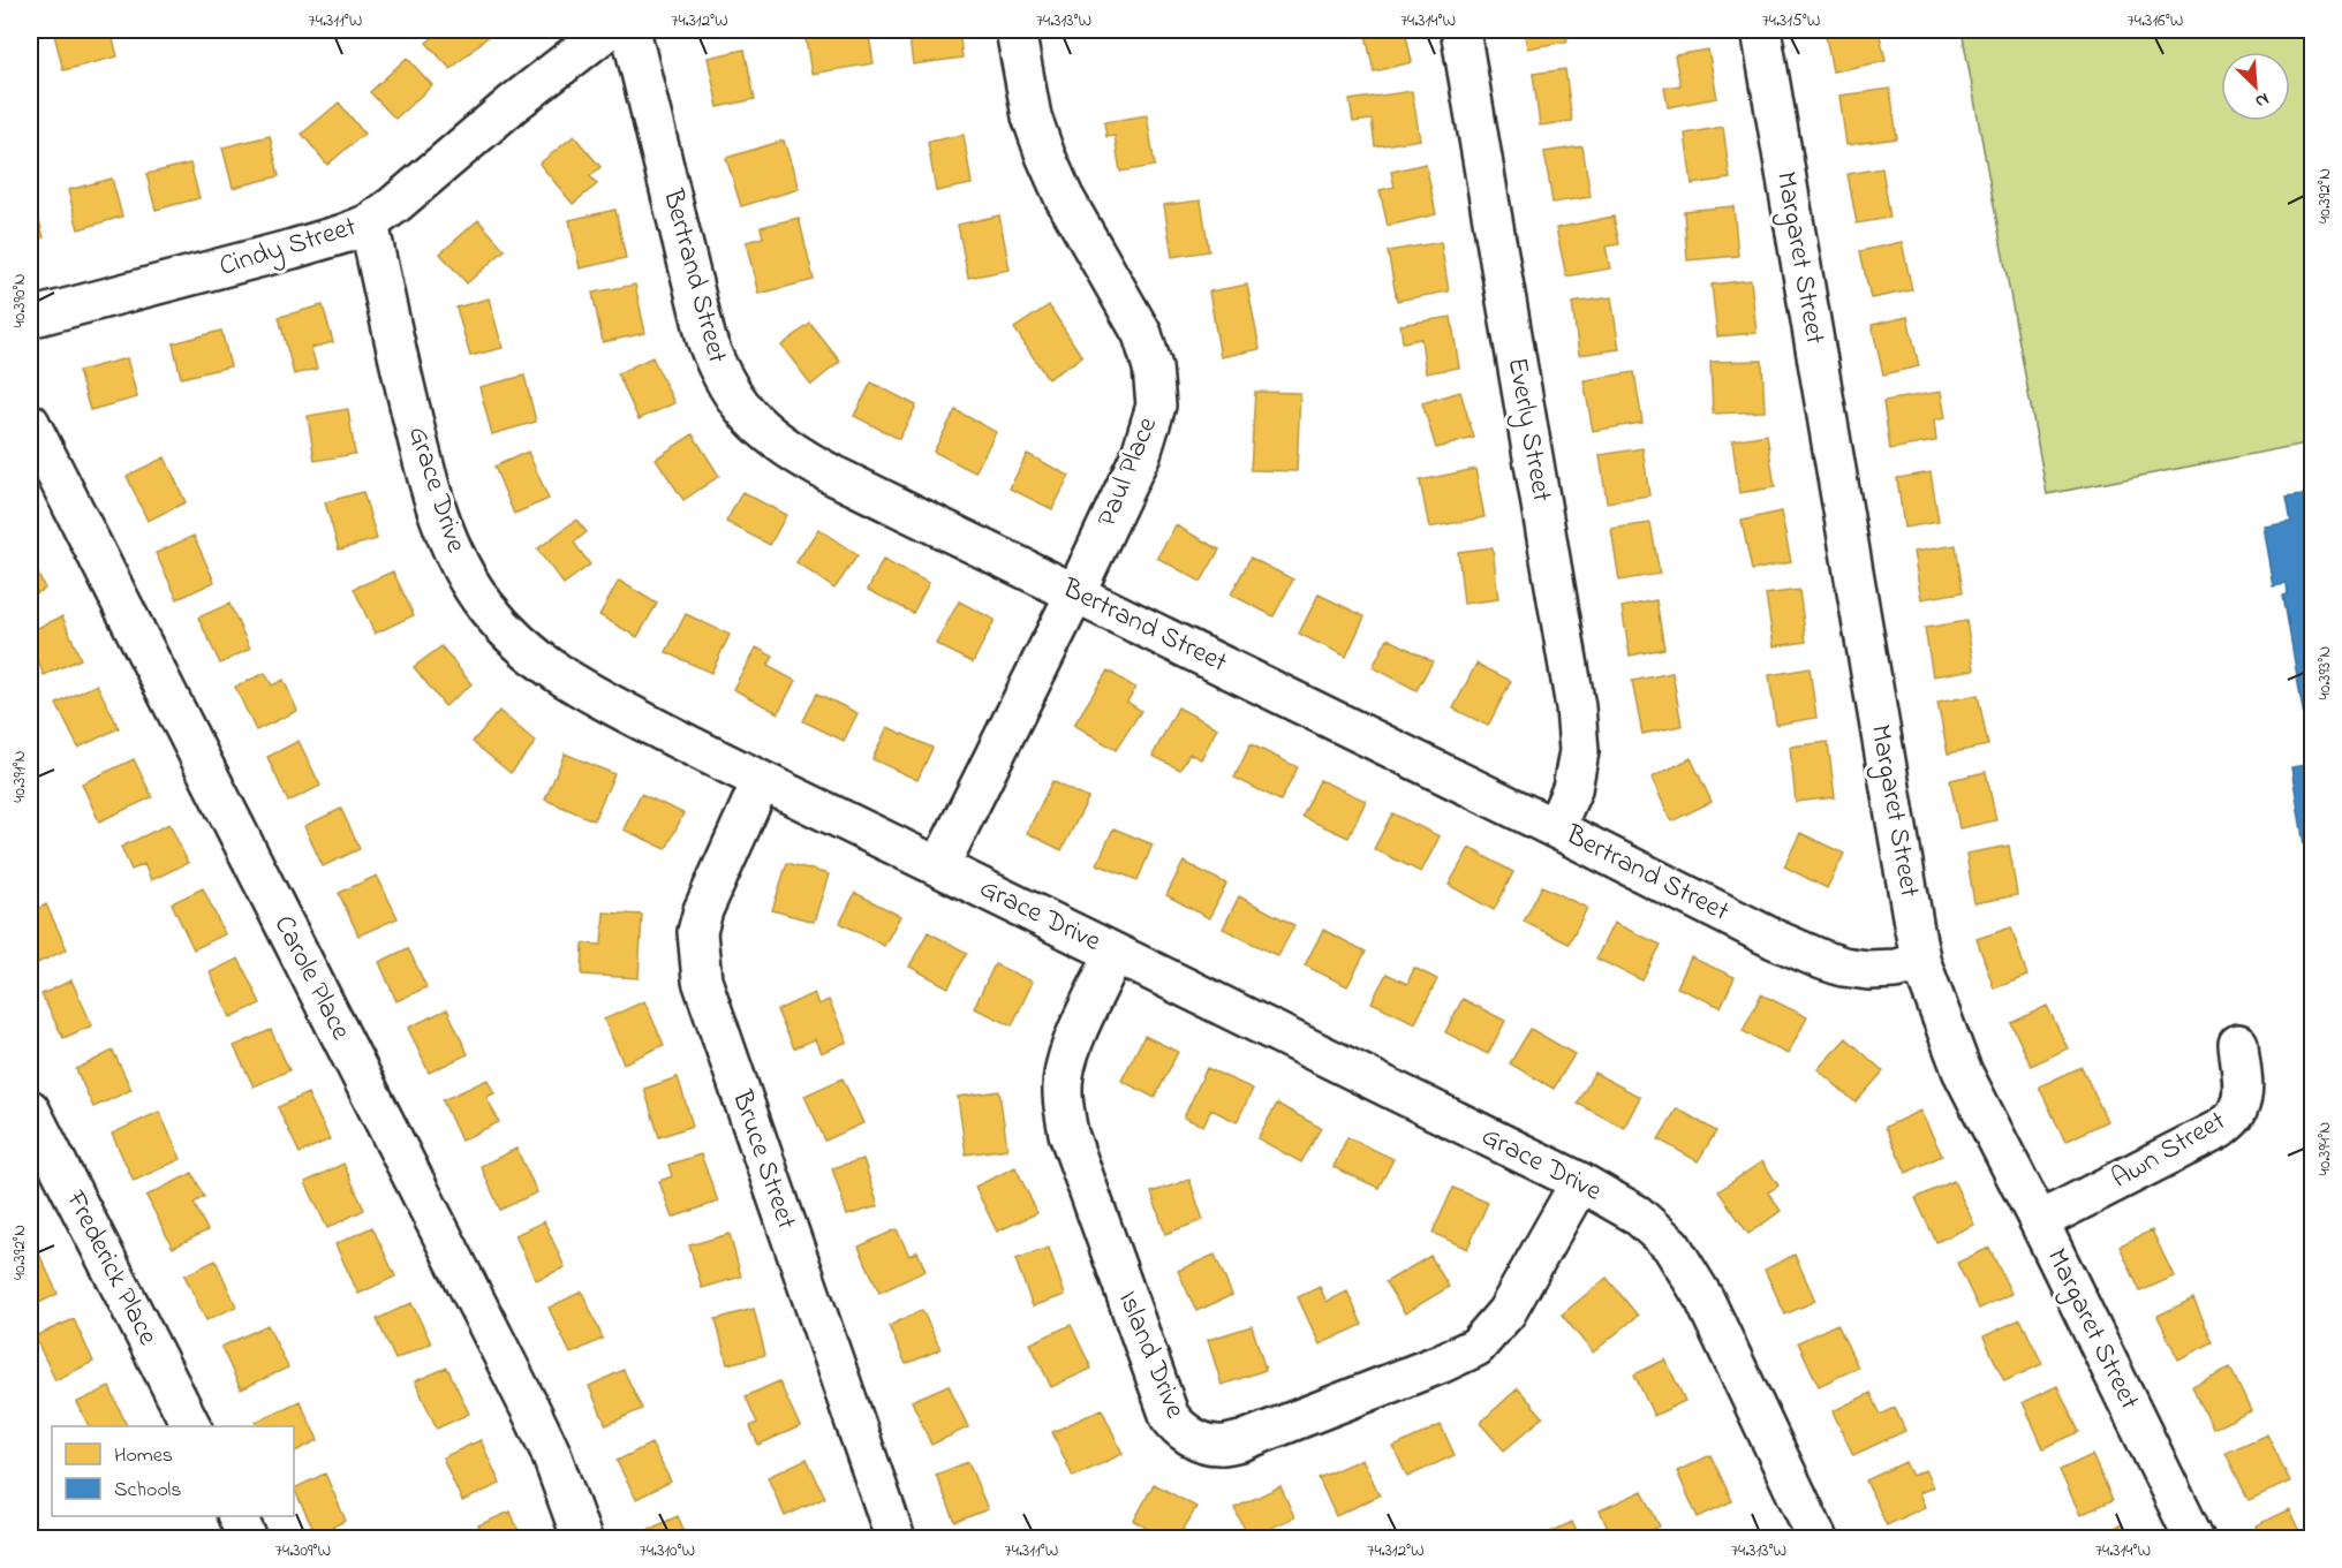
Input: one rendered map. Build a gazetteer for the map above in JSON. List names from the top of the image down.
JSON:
{
  "streets": {
    "street": [
      "Cindy Street",
      "Margaret Street",
      "Bertrand Street",
      "Everly Street",
      "Paul Place",
      "Grace Drive",
      "Carole Place",
      "Awn Street",
      "Bruce Street",
      "Frederick Place",
      "Island Drive"
    ]
  },
  "crossings": [
    ["Cindy Street", "Grace Drive"],
    ["Margaret Street", "Bertrand Street"],
    ["Margaret Street", "Awn Street"],
    ["Bertrand Street", "Everly Street"],
    ["Bertrand Street", "Paul Place"],
    ["Paul Place", "Grace Drive"],
    ["Grace Drive", "Bruce Street"],
    ["Grace Drive", "Island Drive"]
  ],
  "legend": ["Homes", "Schools"],
  "north": "bottom right",
  "coordinates": [
    "74.311°W",
    "74.312°W",
    "74.313°W",
    "74.314°W",
    "74.315°W",
    "74.316°W",
    "40.392°N",
    "40.390°N",
    "40.393°N",
    "40.391°N",
    "40.394°N",
    "74.309°W",
    "74.310°W"
  ]
}
